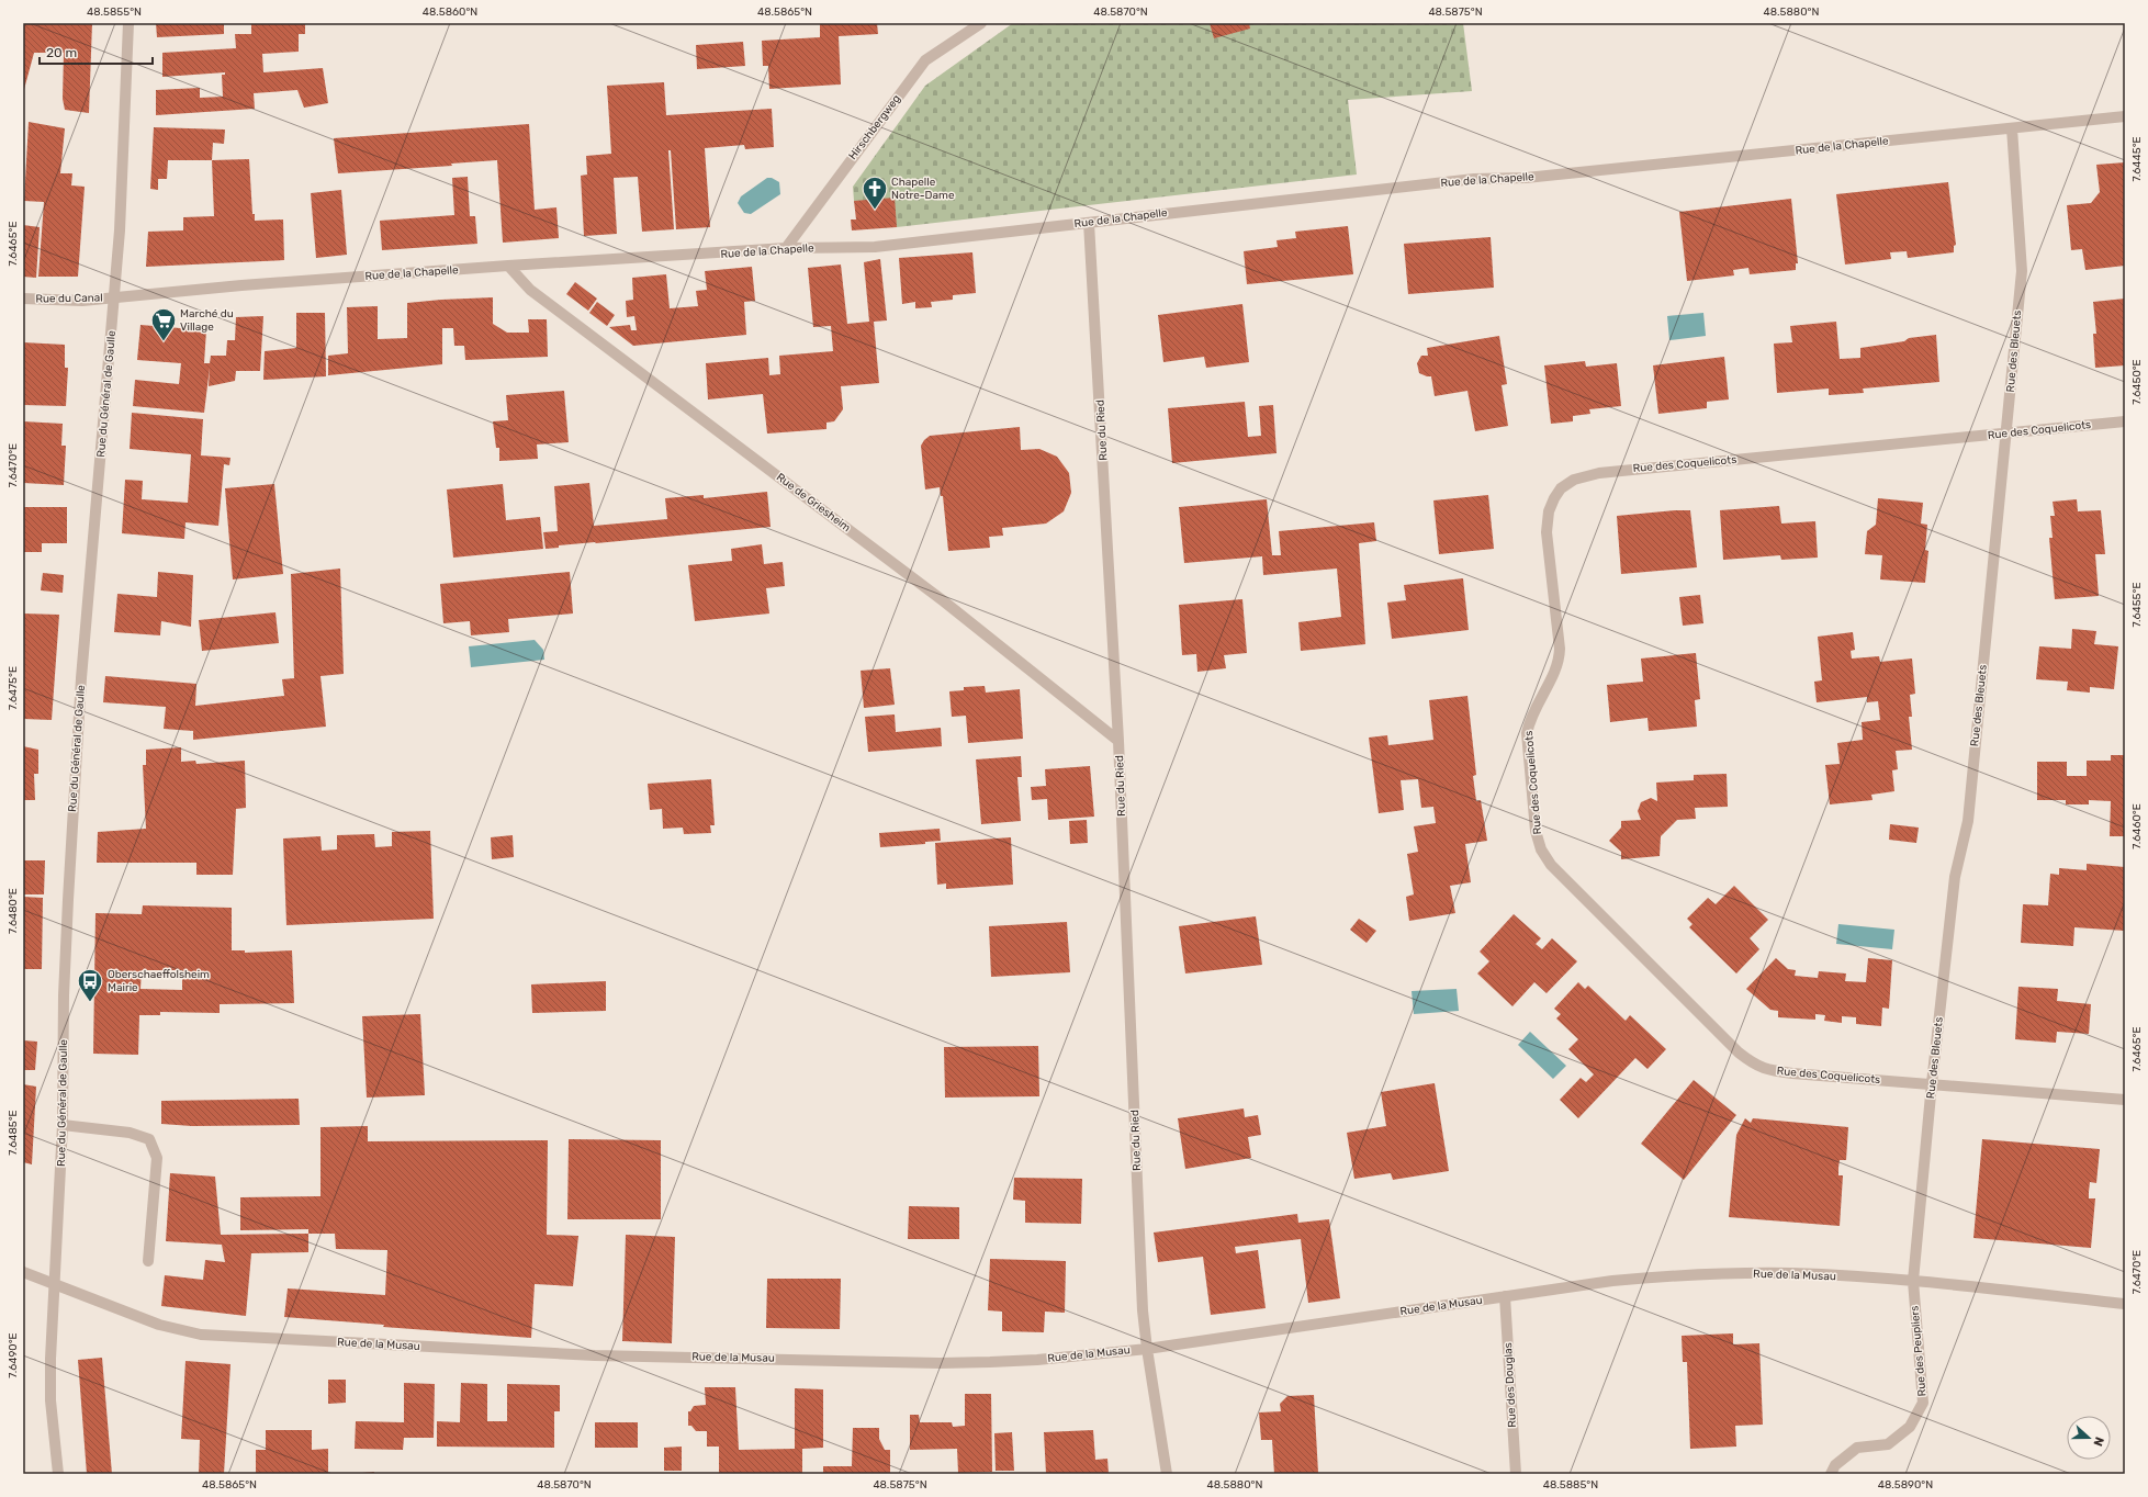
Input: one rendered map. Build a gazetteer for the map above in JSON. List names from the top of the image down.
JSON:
{
  "streets": {
    "street": [
      "Hirschbergweg",
      "Rue de la Chapelle",
      "Rue du Canal",
      "Rue des Bleuets",
      "Rue du Général de Gaulle",
      "Rue du Ried",
      "Rue des Coquelicots",
      "Rue de Griesheim",
      "Rue de la Musau",
      "Rue des Peupliers",
      "Rue des Douglas"
    ]
  },
  "crossings": [
    ["Hirschbergweg", "Rue de la Chapelle"],
    ["Rue de la Chapelle", "Rue du Canal"],
    ["Rue de la Chapelle", "Rue des Bleuets"],
    ["Rue de la Chapelle", "Rue du Général de Gaulle"],
    ["Rue de la Chapelle", "Rue du Ried"],
    ["Rue de la Chapelle", "Rue de Griesheim"],
    ["Rue du Canal", "Rue du Général de Gaulle"],
    ["Rue des Bleuets", "Rue des Coquelicots"],
    ["Rue des Bleuets", "Rue de la Musau"],
    ["Rue des Bleuets", "Rue des Peupliers"],
    ["Rue du Général de Gaulle", "Rue de la Musau"],
    ["Rue du Ried", "Rue de Griesheim"],
    ["Rue du Ried", "Rue de la Musau"],
    ["Rue de la Musau", "Rue des Peupliers"],
    ["Rue de la Musau", "Rue des Douglas"]
  ],
  "places": {
    "church": ["Chapelle Notre-Dame"],
    "supermarket": ["Marché du Village"],
    "bus stop": ["Oberschaeffolsheim Mairie"]
  },
  "scale_bar": "20 m",
  "north": "right",
  "coordinates": [
    "48.5855°N",
    "48.5860°N",
    "48.5865°N",
    "48.5870°N",
    "48.5875°N",
    "48.5880°N",
    "7.6445°E",
    "7.6465°E",
    "7.6450°E",
    "7.6470°E",
    "7.6455°E",
    "7.6475°E",
    "7.6460°E",
    "7.6480°E",
    "7.6485°E",
    "7.6490°E",
    "48.5885°N",
    "48.5890°N"
  ]
}
